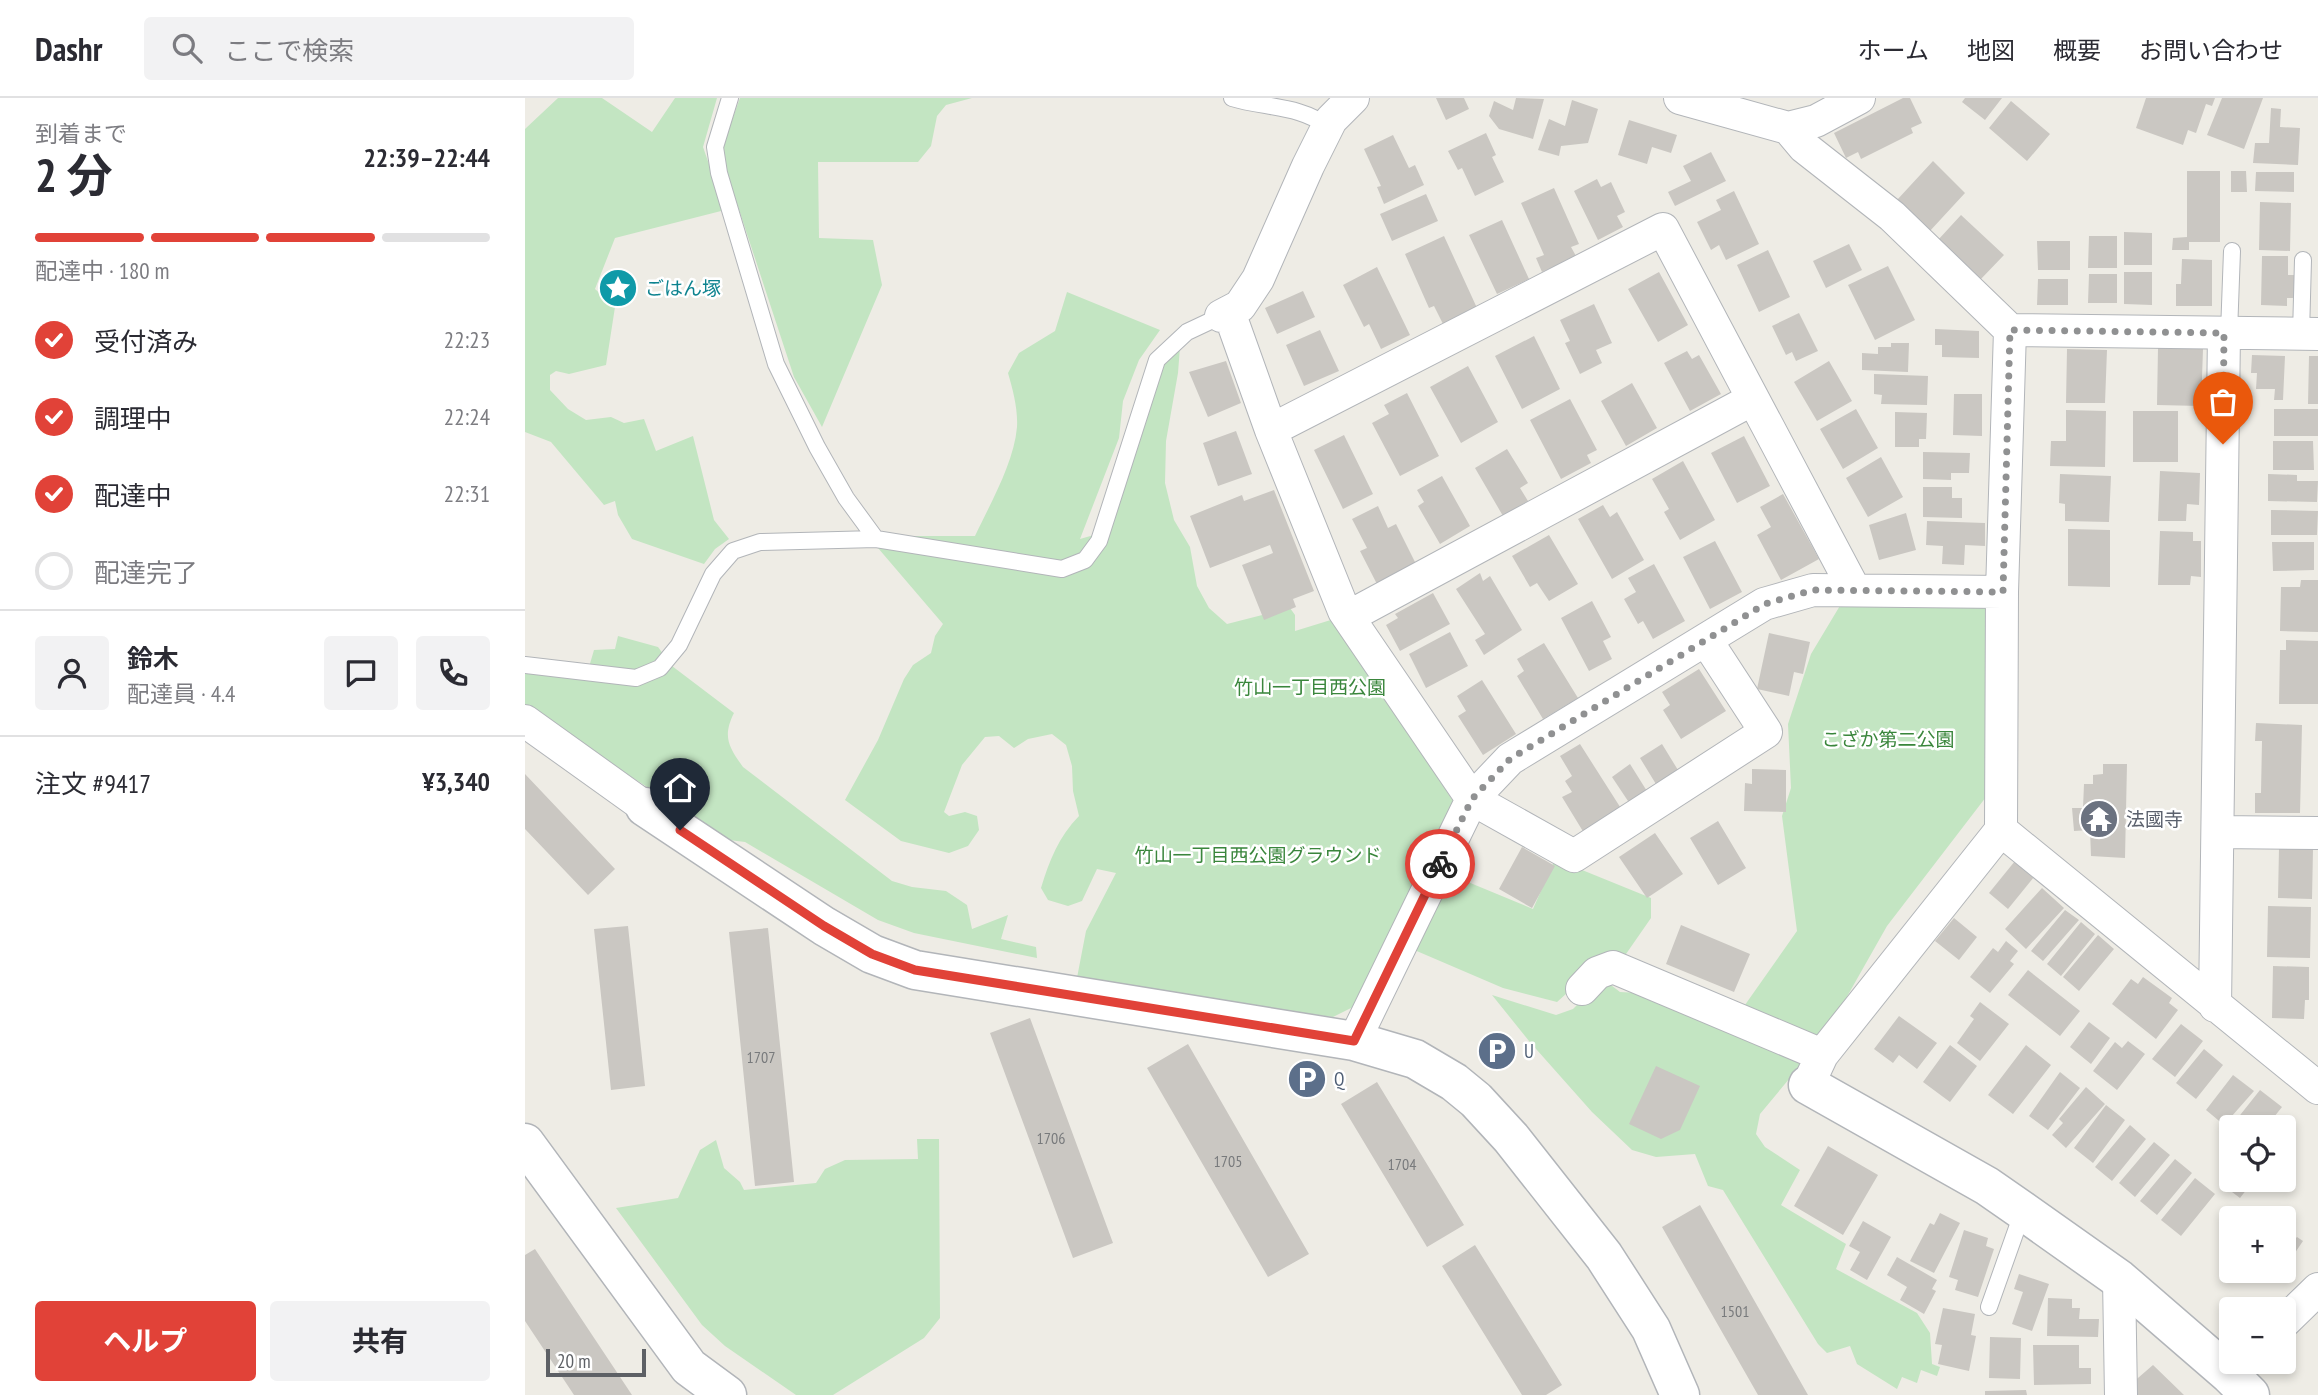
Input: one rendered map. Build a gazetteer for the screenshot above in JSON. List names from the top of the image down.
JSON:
{
  "parks": ["竹山一丁目西公園", "こざか第二公園", "竹山一丁目西公園グラウンド"],
  "places": {
    "place": ["ごはん塚"],
    "temple": ["法國寺"],
    "parking": ["U", "Q"]
  },
  "house_numbers": [
    "1707",
    "1706",
    "1705",
    "1704",
    "1501"
  ],
  "scale_bar": "20 m",
  "page": {
    "header": "Dashr",
    "search": "ここで検索",
    "nav": [
      "ホーム",
      "地図",
      "概要",
      "お問い合わせ"
    ],
    "heading": ["2 分", "到着まで", "22:39–22:44"],
    "panel": [
      "鈴木",
      "配達員 · 4.4",
      "注文 #9417",
      "¥3,340"
    ],
    "bar": "配達中 · 180 m",
    "list": [
      ["受付済み", "22:23"],
      ["調理中", "22:24"],
      ["配達中", "22:31"],
      "配達完了"
    ],
    "map_buttons": ["+", "−"],
    "buttons": ["ヘルプ", "共有"],
    "scale": "20 m"
  }
}
